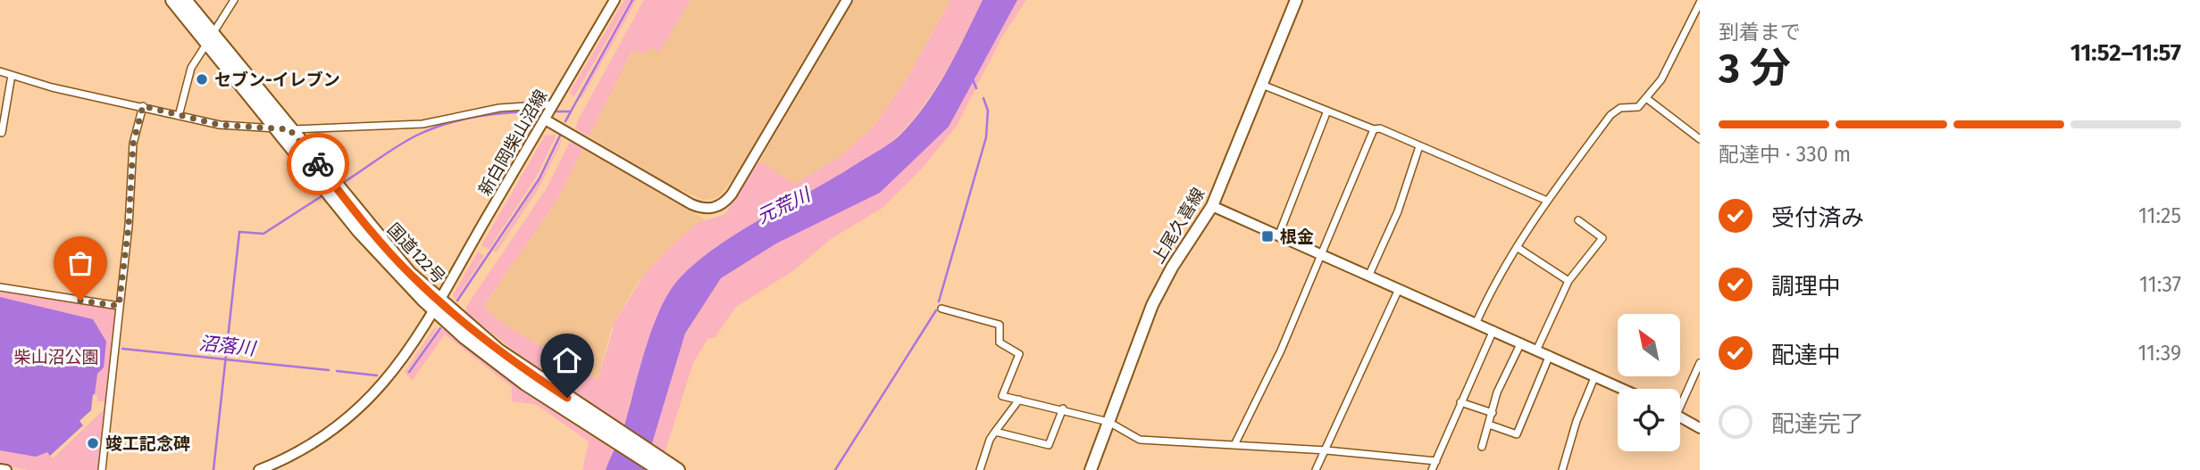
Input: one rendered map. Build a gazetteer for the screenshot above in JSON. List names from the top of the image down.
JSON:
{
  "streets": {
    "highway": ["国道122号"],
    "main road": ["上尾久喜線"],
    "street": ["新白岡柴山沼線"]
  },
  "crossings": [
    ["新白岡柴山沼線", "国道122号"]
  ],
  "water": ["元荒川", "沼落川"],
  "parks": ["柴山沼公園"],
  "places": {
    "other": ["セブン-イレブン", "竣工記念碑"],
    "transit": ["根金"]
  },
  "north": "top left",
  "page": {
    "heading": ["3 分", "到着まで", "11:52–11:57"],
    "bar": "配達中 · 330 m",
    "list": [
      ["受付済み", "11:25"],
      ["調理中", "11:37"],
      ["配達中", "11:39"],
      "配達完了"
    ]
  }
}
